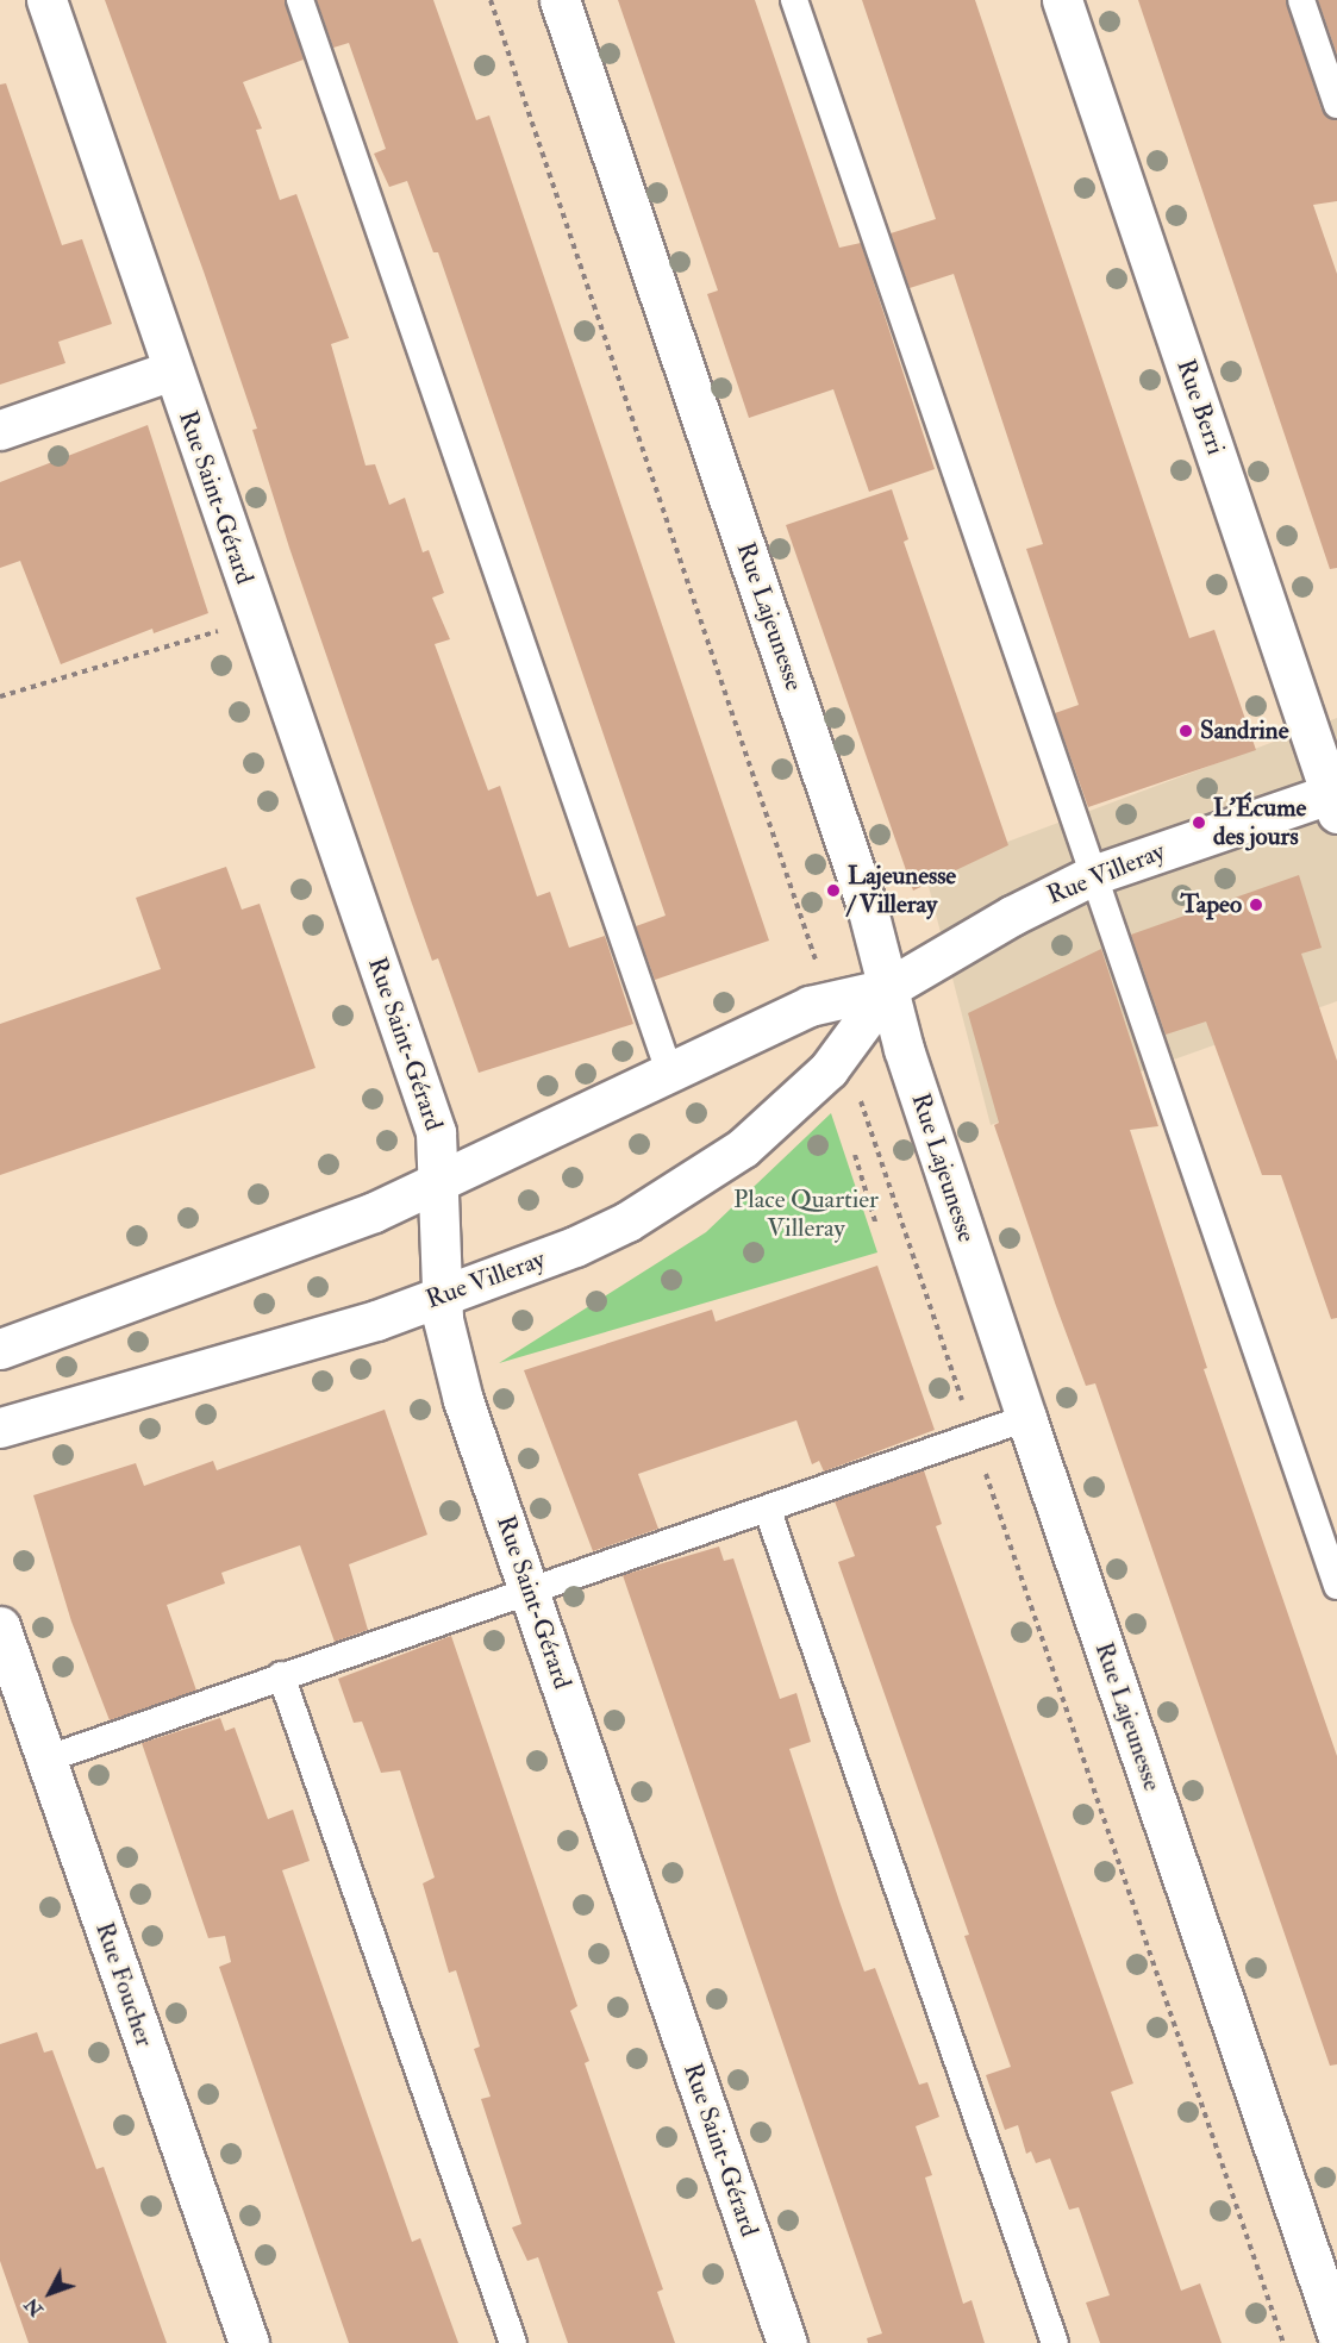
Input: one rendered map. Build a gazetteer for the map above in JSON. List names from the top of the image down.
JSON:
{
  "streets": {
    "street": [
      "Rue Berri",
      "Rue Saint-Gérard",
      "Rue Lajeunesse",
      "Rue Villeray",
      "Rue Foucher"
    ]
  },
  "crossings": [
    ["Rue Berri", "Rue Villeray"],
    ["Rue Saint-Gérard", "Rue Villeray"],
    ["Rue Lajeunesse", "Rue Villeray"]
  ],
  "parks": ["Place Quartier Villeray"],
  "places": [
    "Sandrine",
    "L'Écume des jours",
    "Lajeunesse / Villeray",
    "Tapeo"
  ],
  "north": "bottom left"
}
